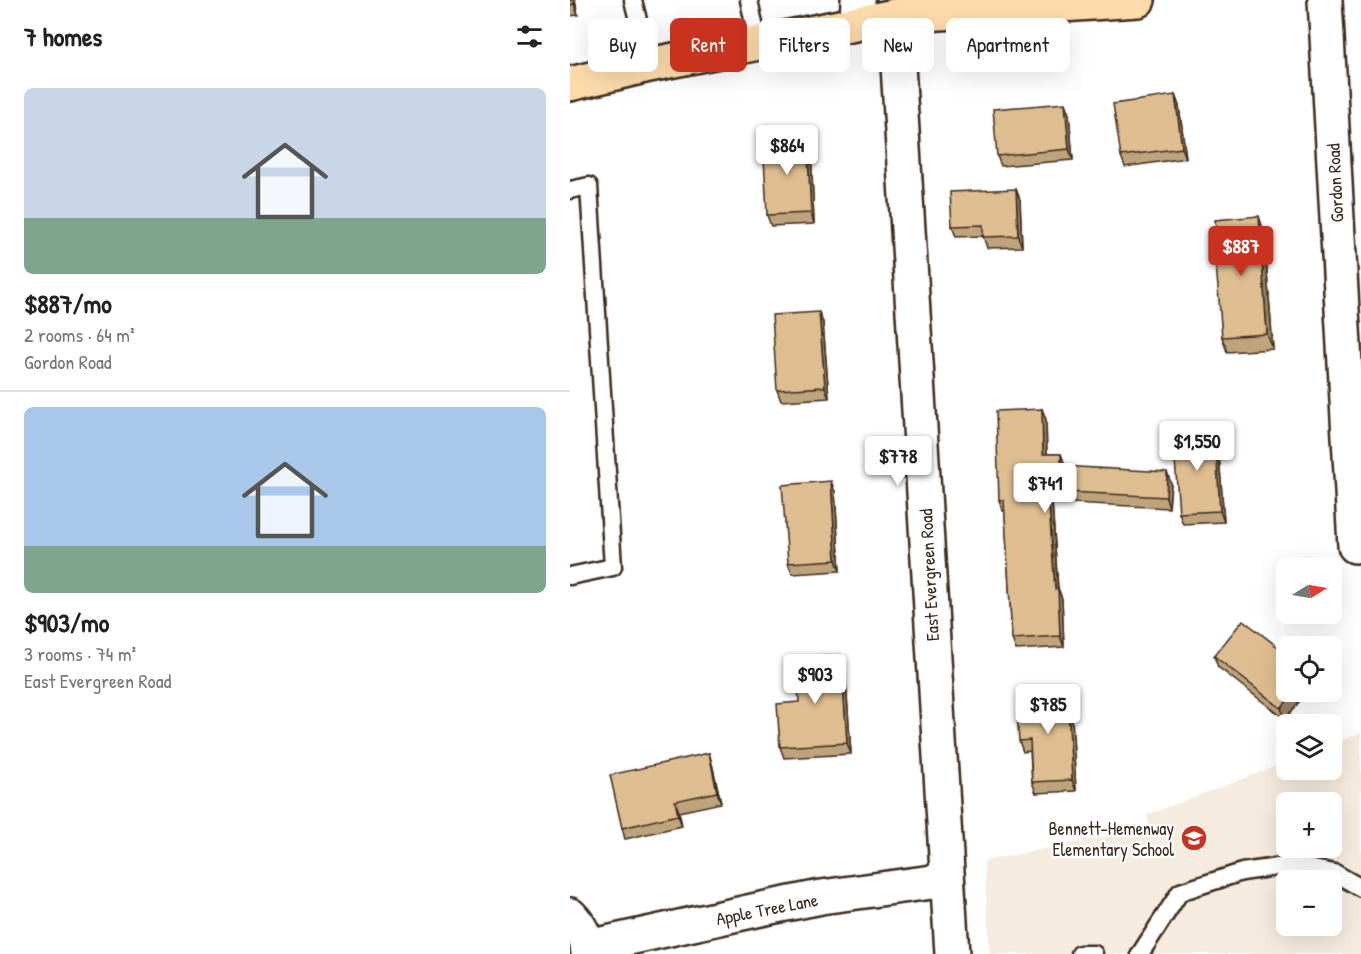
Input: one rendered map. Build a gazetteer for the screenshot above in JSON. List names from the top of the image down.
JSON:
{
  "streets": {
    "street": ["Gordon Road", "East Evergreen Road", "Apple Tree Lane"]
  },
  "crossings": [
    ["East Evergreen Road", "Apple Tree Lane"]
  ],
  "places": {
    "school or university": ["Bennett-Hemenway Elementary School"]
  },
  "north": "right",
  "page": {
    "heading": "7 homes",
    "chip": [
      "Buy",
      "Rent",
      "Filters",
      "New",
      "Apartment"
    ],
    "list": [
      {
        "name": "$887/mo",
        "note": "2 rooms · 64 m² · Gordon Road"
      },
      {
        "name": "$903/mo",
        "note": "3 rooms · 74 m² · East Evergreen Road"
      }
    ],
    "price": [
      "$864",
      "$887",
      "$1,550",
      "$778",
      "$741",
      "$903",
      "$785"
    ],
    "map_buttons": ["+", "−"]
  }
}
